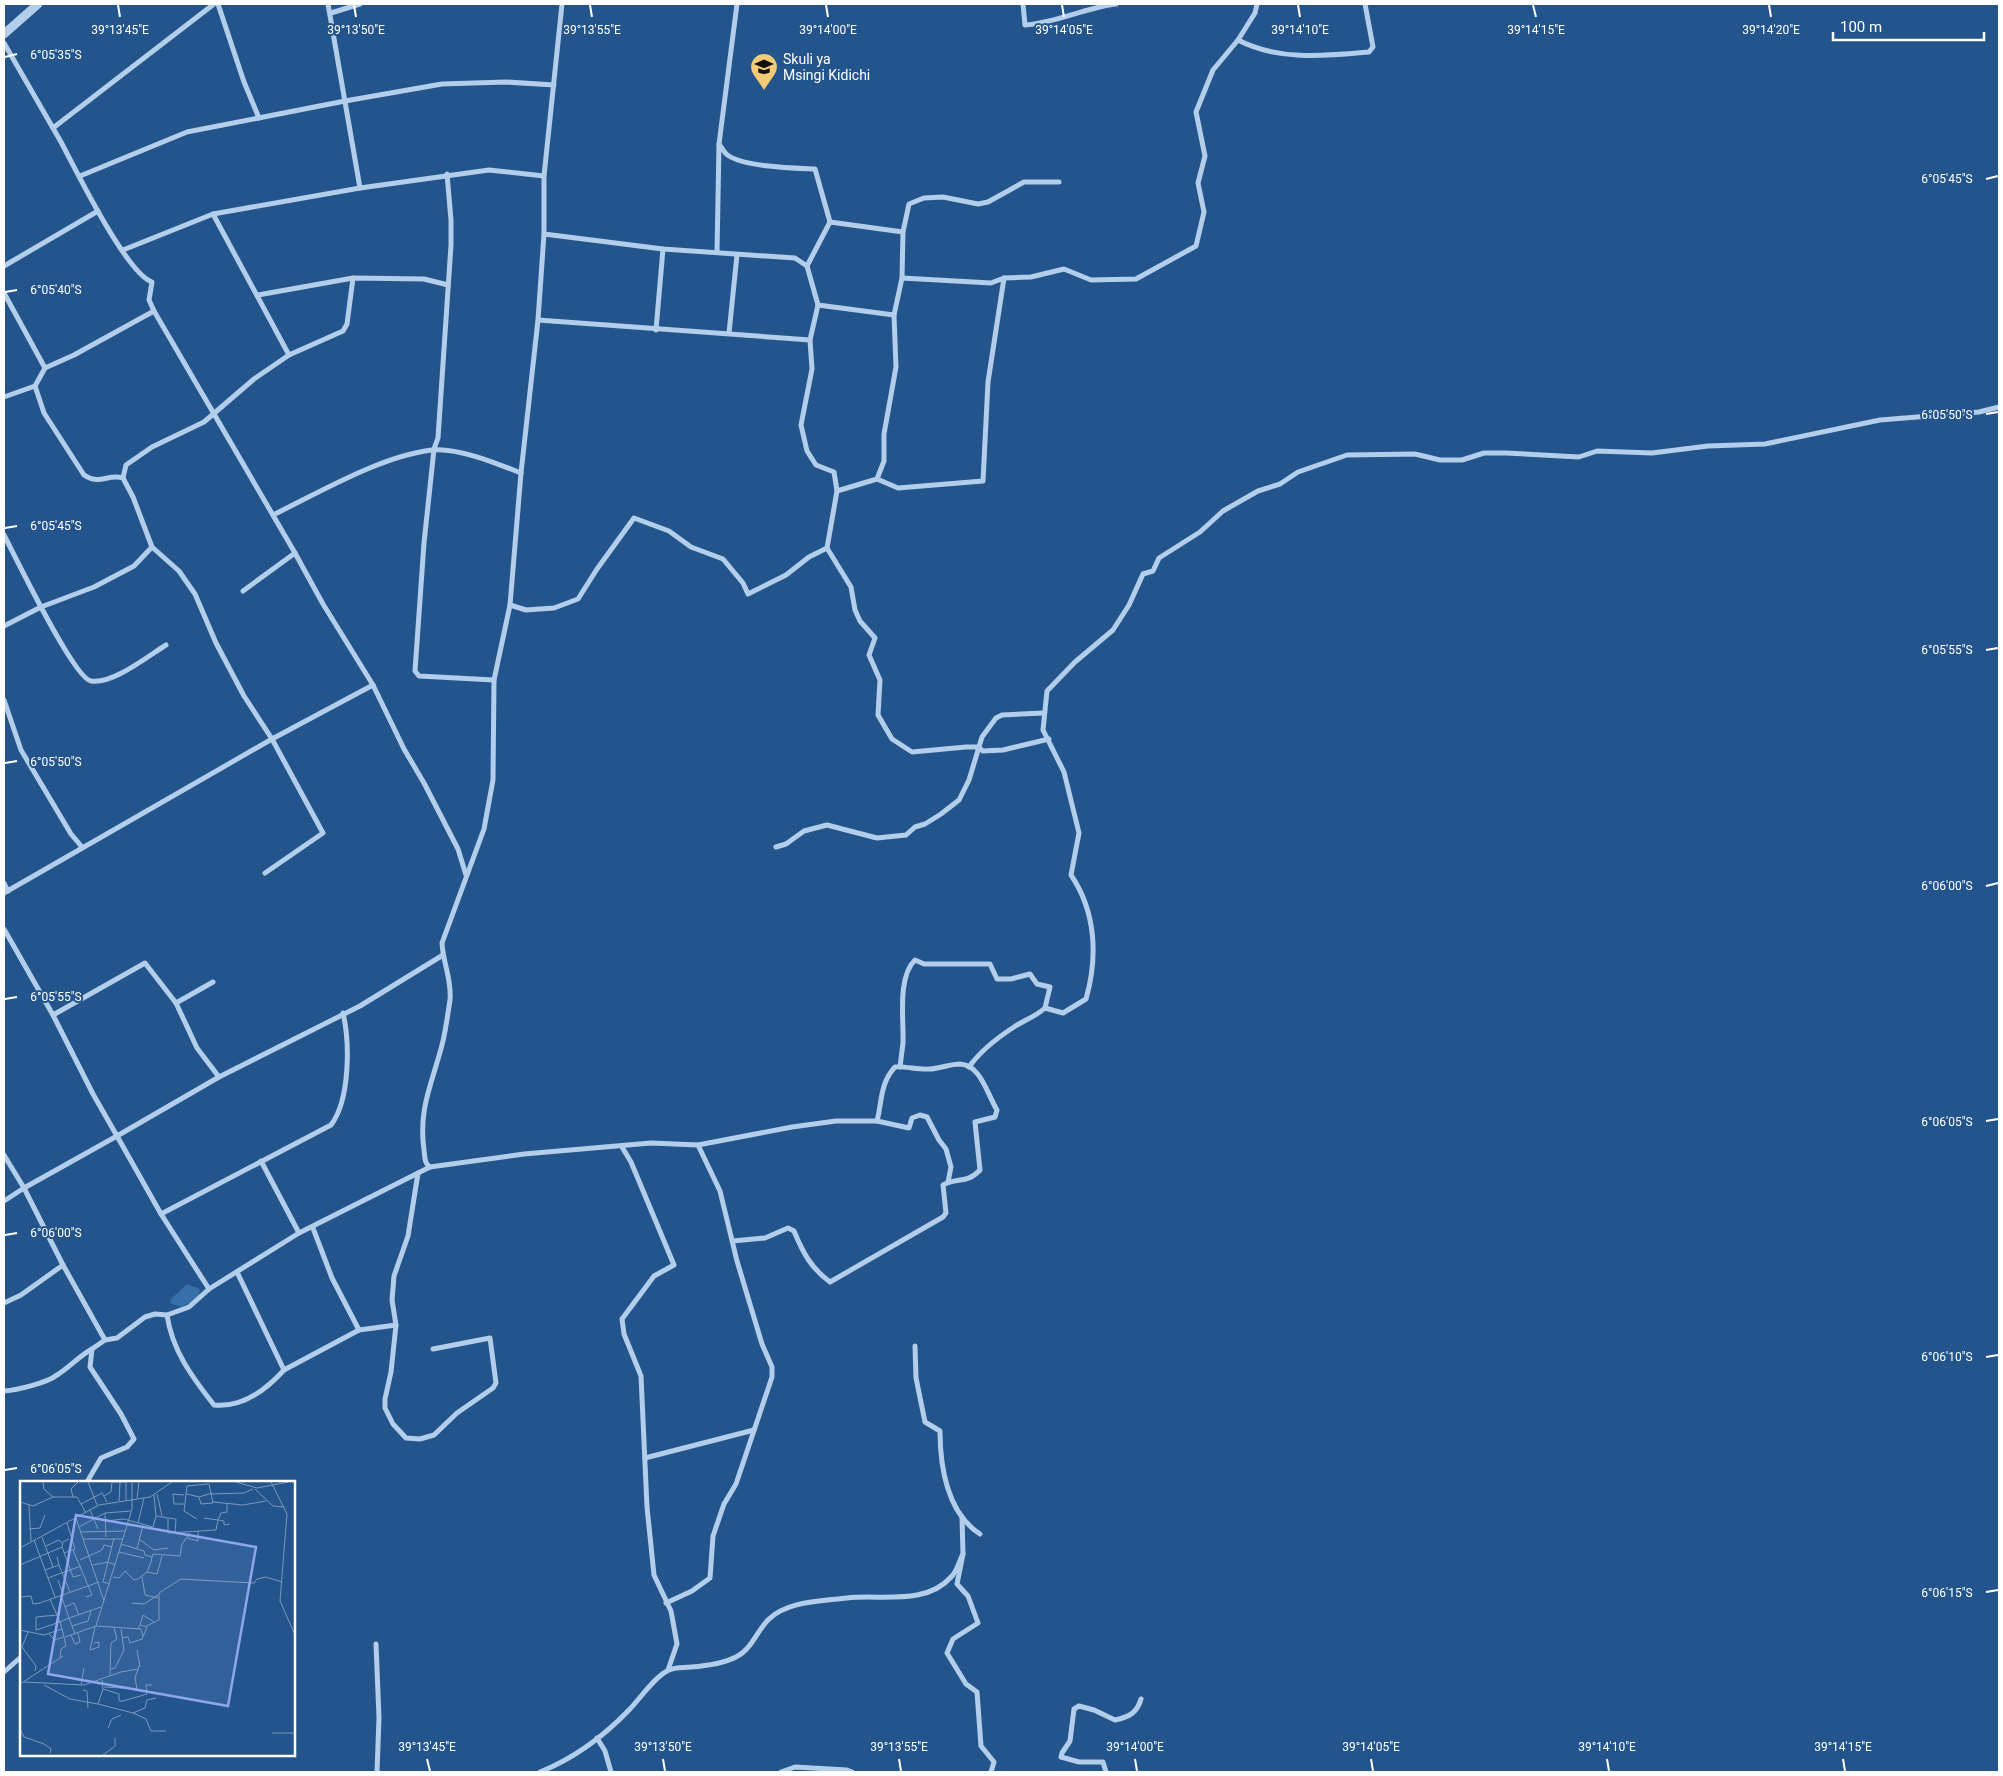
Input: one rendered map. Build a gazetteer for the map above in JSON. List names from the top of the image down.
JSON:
{
  "places": {
    "school or university": ["Skuli ya Msingi Kidichi"]
  },
  "scale_bar": "100 m",
  "coordinates": [
    "39°13'45\"E",
    "39°13'50\"E",
    "39°13'55\"E",
    "39°14'00\"E",
    "39°14'05\"E",
    "39°14'10\"E",
    "39°14'15\"E",
    "39°14'20\"E",
    "6°05'35\"S",
    "6°05'45\"S",
    "6°05'40\"S",
    "6°05'50\"S",
    "6°05'55\"S",
    "6°06'00\"S",
    "6°06'05\"S",
    "6°06'10\"S",
    "6°06'15\"S"
  ]
}
